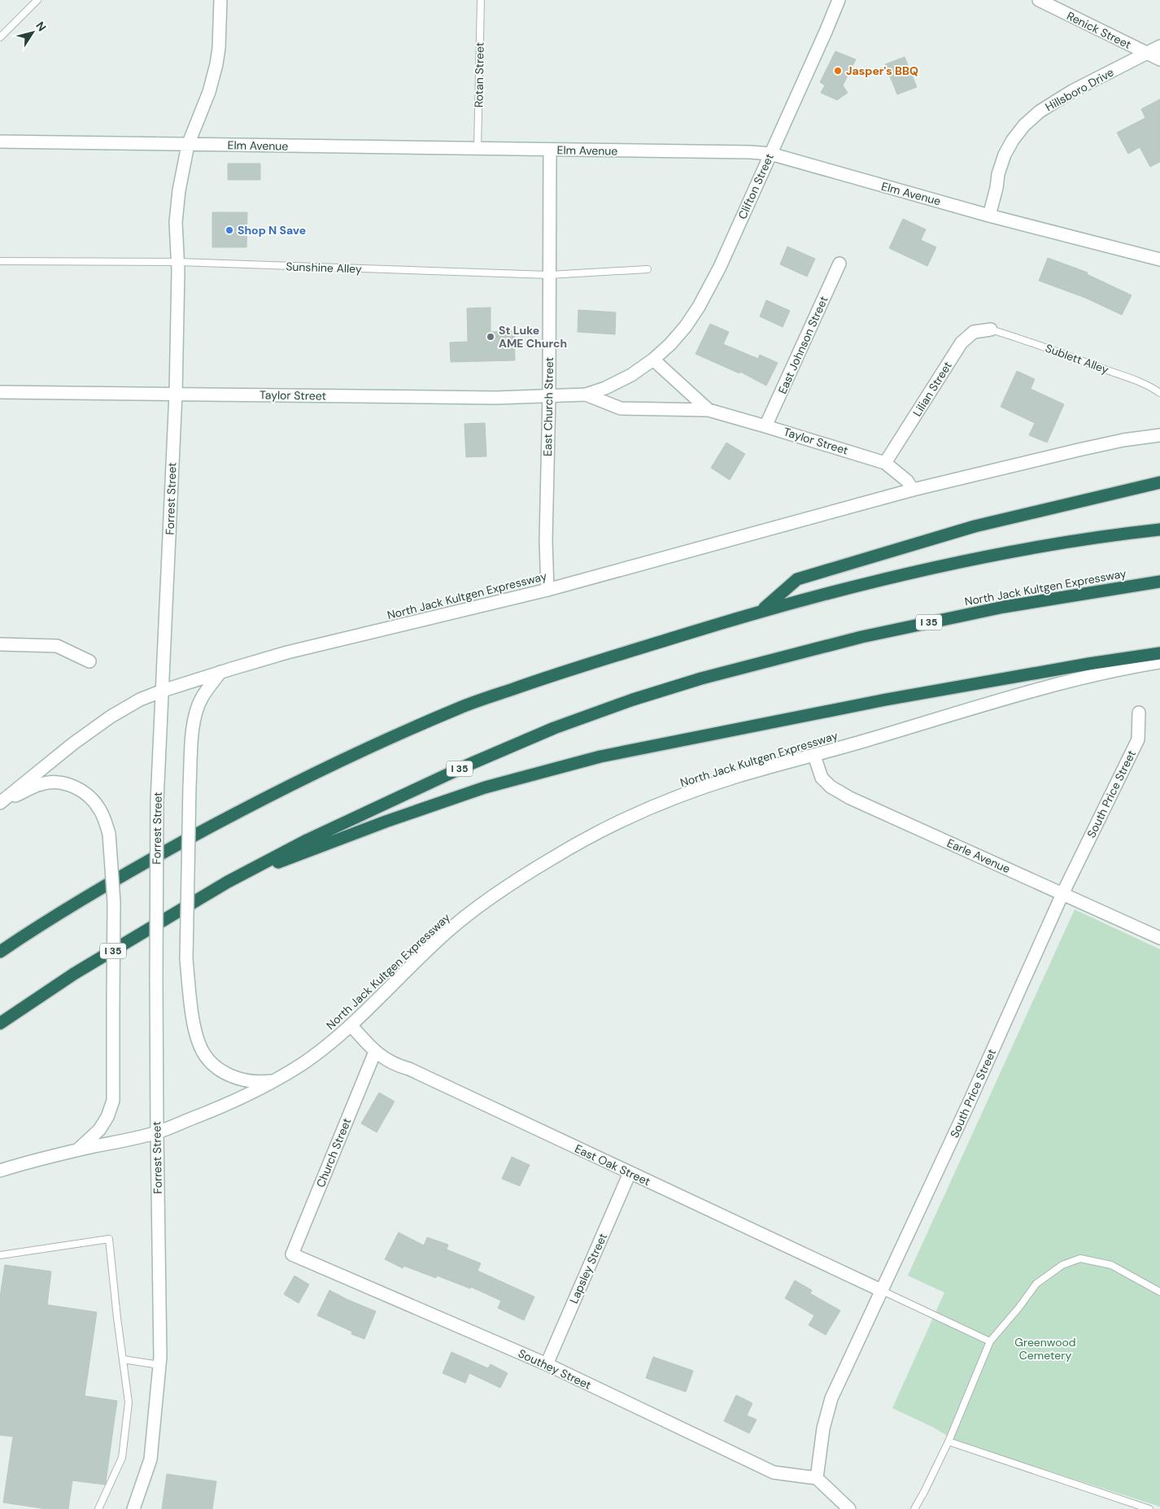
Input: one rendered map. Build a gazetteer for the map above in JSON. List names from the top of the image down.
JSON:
{
  "streets": {
    "highway": ["North Jack Kultgen Expressway", "I 35"],
    "street": [
      "Renick Street",
      "Hillsboro Drive",
      "Elm Avenue",
      "Clifton Street",
      "East Johnson Street",
      "Lilian Street",
      "Taylor Street",
      "East Church Street",
      "Forrest Street",
      "South Price Street",
      "Earle Avenue",
      "Church Street",
      "East Oak Street",
      "Lapsley Street",
      "Southey Street"
    ],
    "lane": ["Rotan Street", "Sunshine Alley", "Sublett Alley"]
  },
  "crossings": [
    ["Renick Street", "Hillsboro Drive"],
    ["Rotan Street", "Elm Avenue"],
    ["Hillsboro Drive", "Elm Avenue"],
    ["Elm Avenue", "Clifton Street"],
    ["Elm Avenue", "East Church Street"],
    ["Elm Avenue", "Forrest Street"],
    ["Clifton Street", "Taylor Street"],
    ["Sunshine Alley", "East Church Street"],
    ["Sunshine Alley", "Forrest Street"],
    ["East Johnson Street", "Taylor Street"],
    ["Sublett Alley", "Lilian Street"],
    ["Lilian Street", "Taylor Street"],
    ["Taylor Street", "East Church Street"],
    ["Taylor Street", "Forrest Street"],
    ["Taylor Street", "North Jack Kultgen Expressway"],
    ["East Church Street", "North Jack Kultgen Expressway"],
    ["Forrest Street", "North Jack Kultgen Expressway"],
    ["North Jack Kultgen Expressway", "Earle Avenue"],
    ["North Jack Kultgen Expressway", "East Oak Street"],
    ["South Price Street", "Earle Avenue"],
    ["South Price Street", "East Oak Street"],
    ["South Price Street", "Southey Street"],
    ["Church Street", "East Oak Street"],
    ["Church Street", "Southey Street"],
    ["East Oak Street", "Lapsley Street"],
    ["Lapsley Street", "Southey Street"]
  ],
  "parks": ["Greenwood Cemetery"],
  "places": ["Jasper's BBQ", "Shop N Save", "St Luke AME Church"],
  "north": "top right"
}
